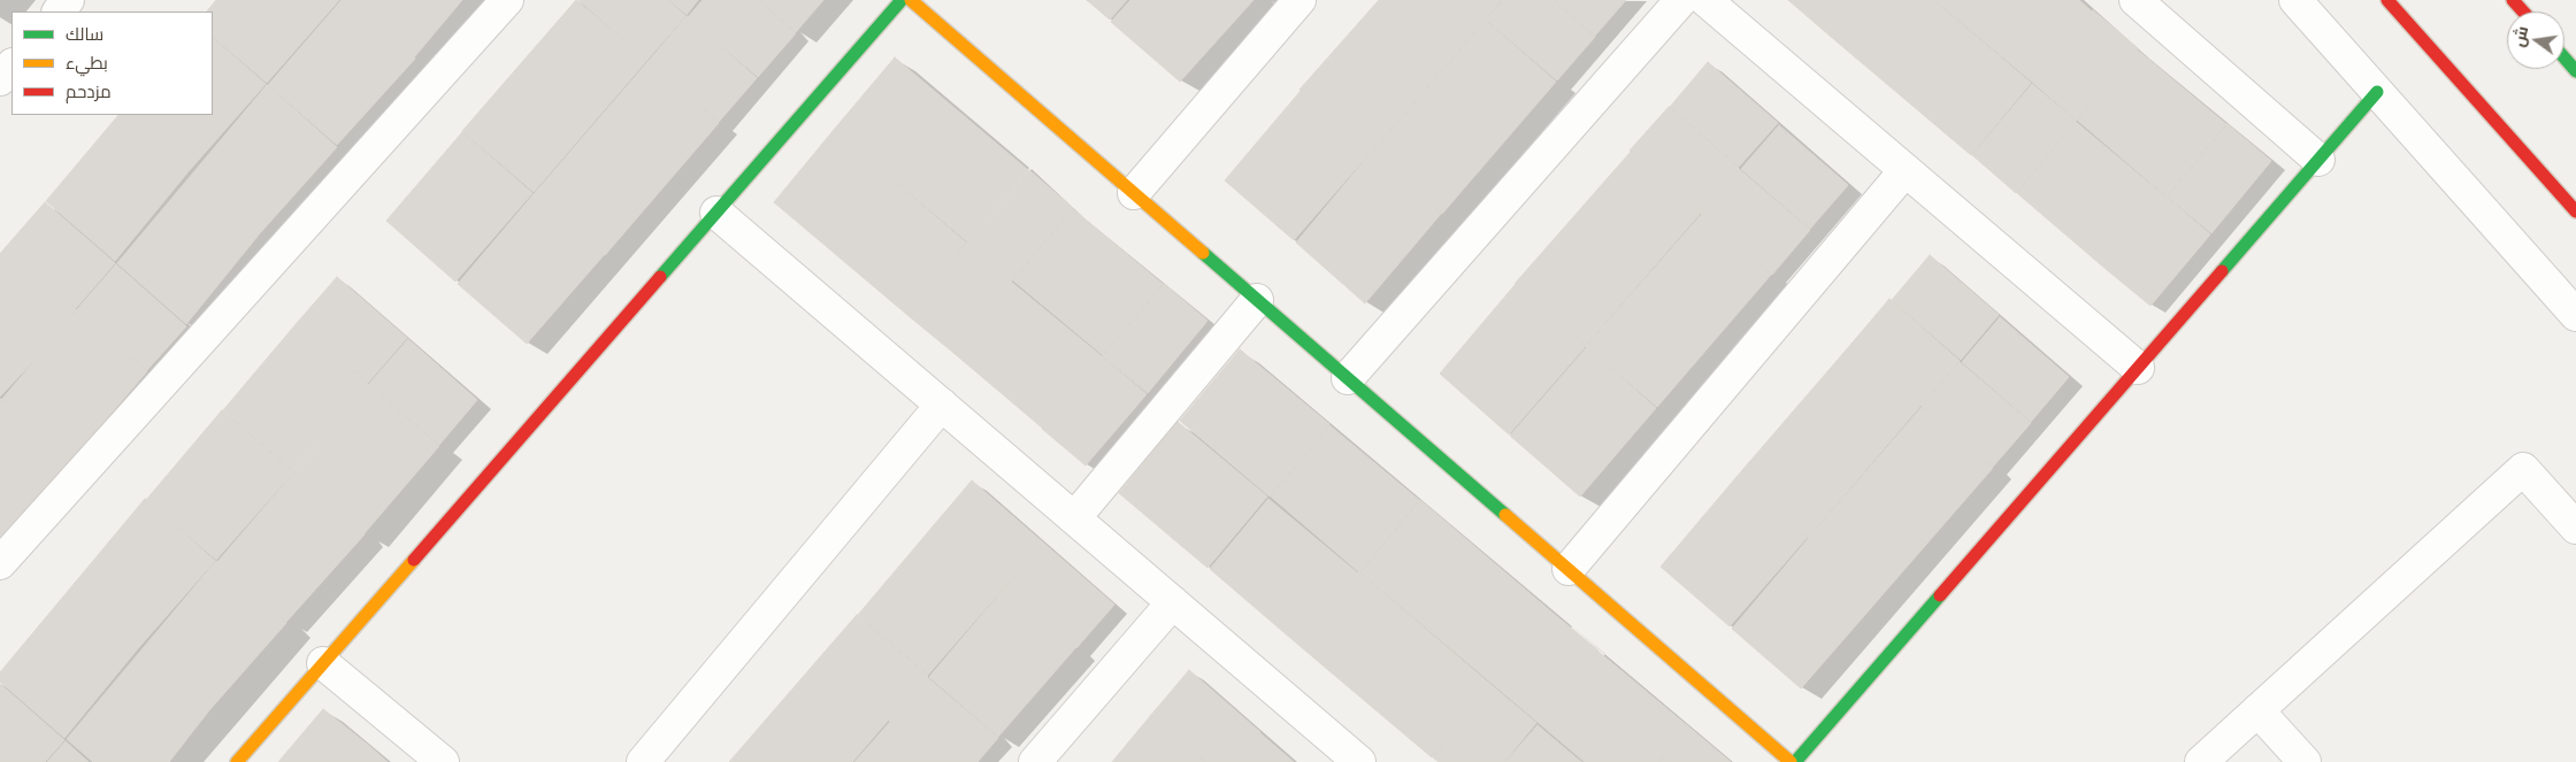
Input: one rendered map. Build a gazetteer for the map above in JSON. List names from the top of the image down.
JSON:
{
  "legend": ["سالك", "بطيء", "مزدحم"],
  "north": "left"
}
